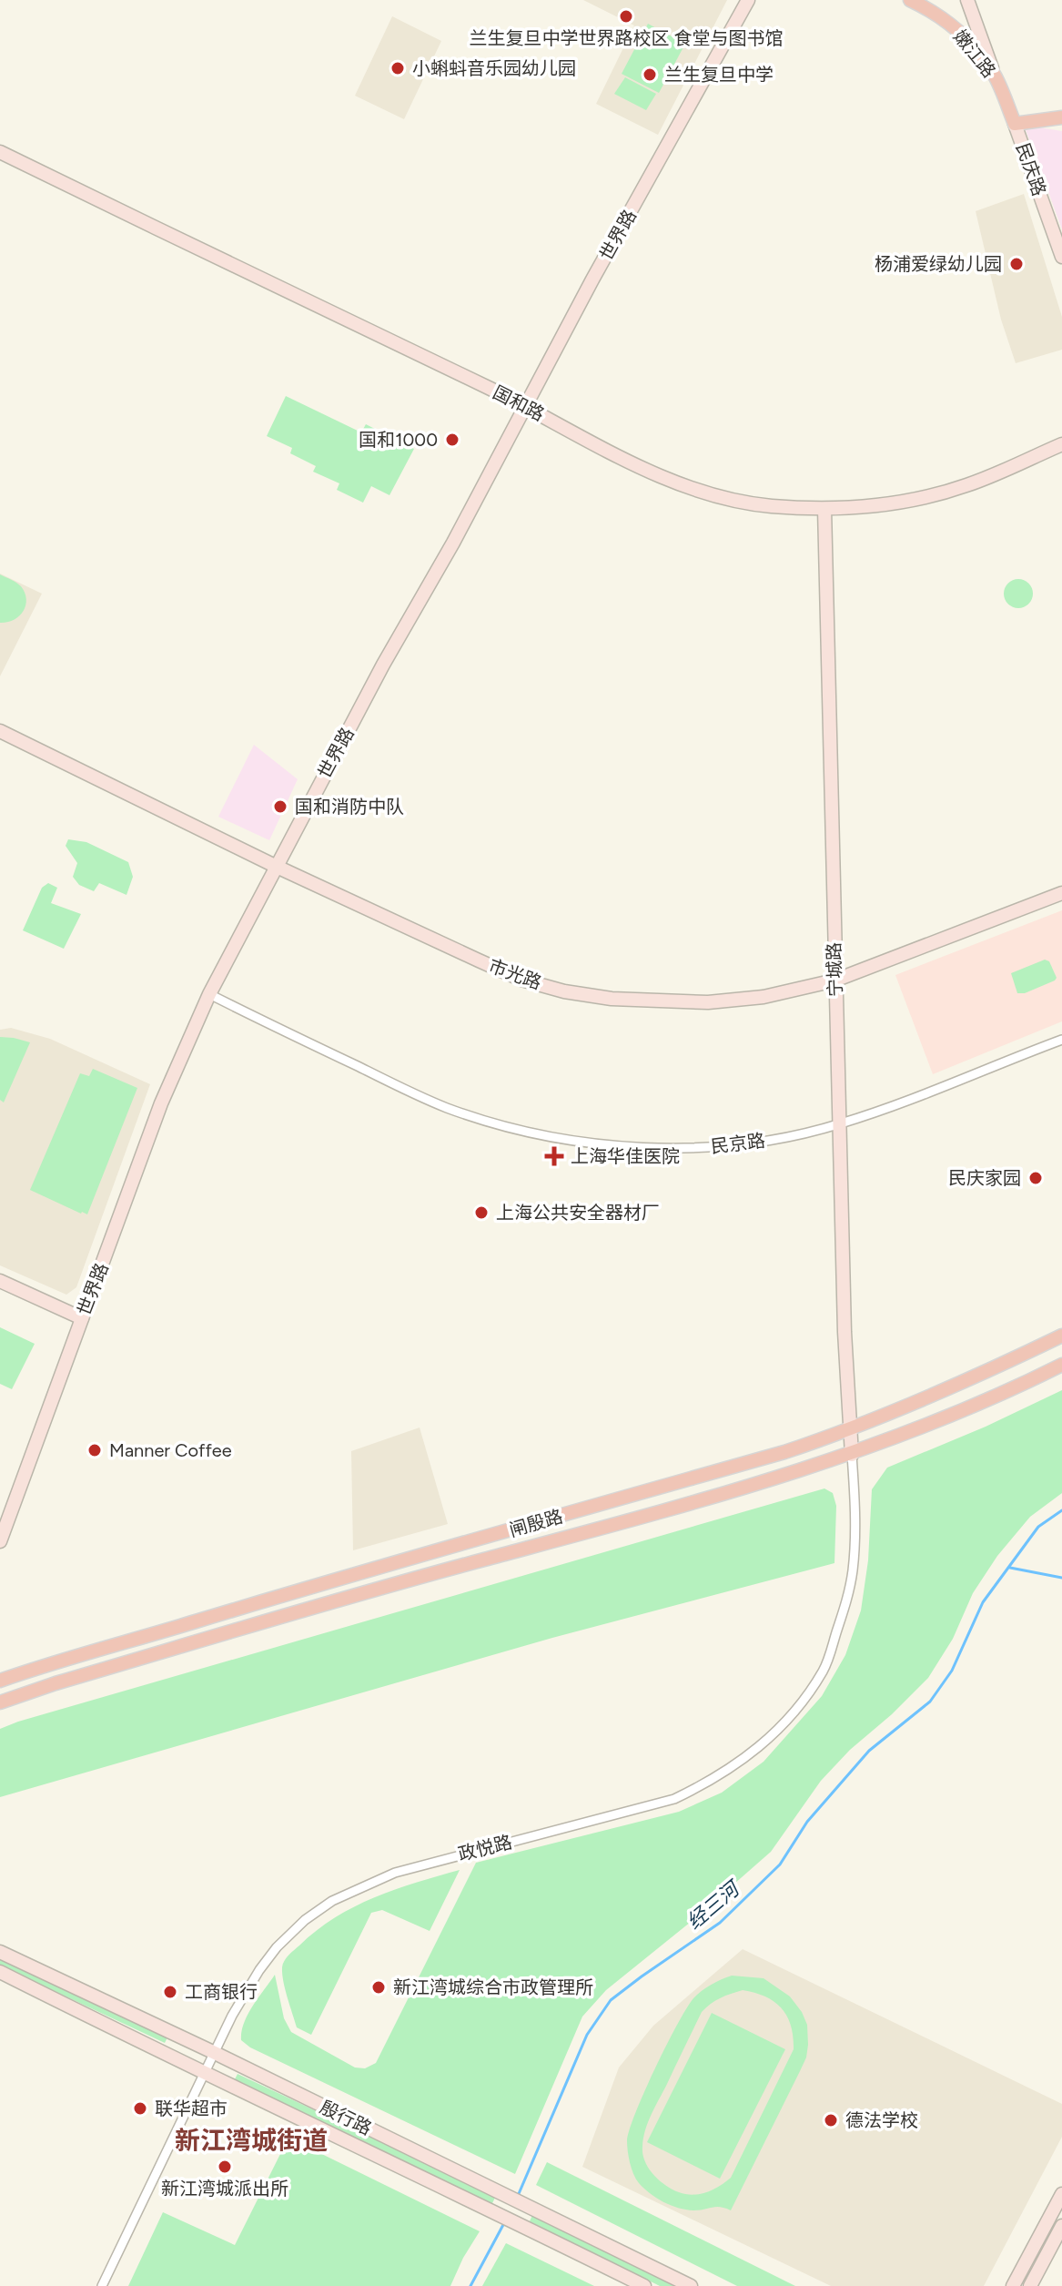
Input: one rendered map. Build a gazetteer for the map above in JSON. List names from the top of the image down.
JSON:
{
  "streets": {
    "main road": ["嫩江路", "闸殷路"],
    "street": [
      "民庆路",
      "世界路",
      "国和路",
      "宁城路",
      "市光路",
      "民京路",
      "政悦路",
      "殷行路"
    ]
  },
  "crossings": [
    ["嫩江路", "民庆路"],
    ["世界路", "国和路"],
    ["世界路", "市光路"],
    ["世界路", "民京路"],
    ["国和路", "宁城路"],
    ["宁城路", "市光路"],
    ["宁城路", "民京路"],
    ["宁城路", "闸殷路"],
    ["宁城路", "政悦路"],
    ["闸殷路", "政悦路"],
    ["政悦路", "殷行路"]
  ],
  "districts": ["新江湾城街道"],
  "water": ["经三河"],
  "places": {
    "other": [
      "兰生复旦中学世界路校区 食堂与图书馆",
      "小蝌蚪音乐园幼儿园",
      "兰生复旦中学",
      "杨浦爱绿幼儿园",
      "国和1000",
      "国和消防中队",
      "民庆家园",
      "上海公共安全器材厂",
      "Manner Coffee",
      "新江湾城综合市政管理所",
      "工商银行",
      "联华超市",
      "德法学校",
      "新江湾城派出所"
    ],
    "health": ["上海华佳医院"]
  }
}
